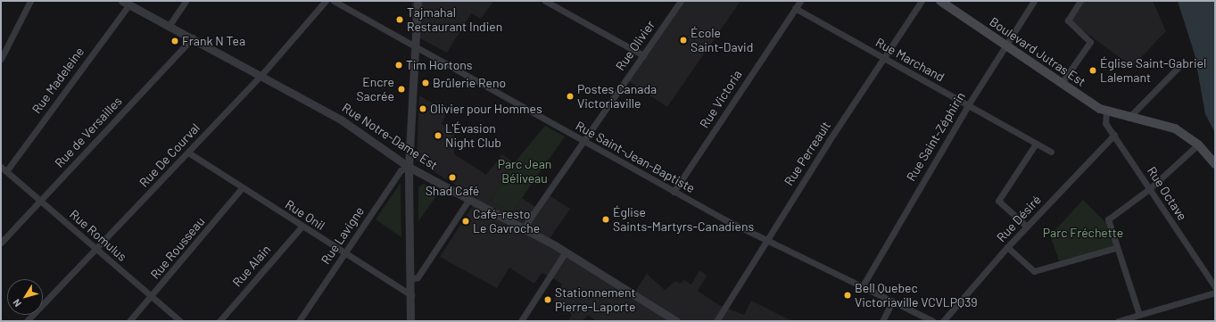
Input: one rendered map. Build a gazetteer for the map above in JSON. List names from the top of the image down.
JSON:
{
  "streets": {
    "main road": ["Boulevard Jutras Est"],
    "street": [
      "Rue Olivier",
      "Rue Marchand",
      "Rue Madeleine",
      "Rue Victoria",
      "Rue de Versailles",
      "Rue Notre-Dame Est",
      "Rue Saint-Zéphirin",
      "Rue Perreault",
      "Rue De Courval",
      "Rue Saint-Jean-Baptiste",
      "Rue Octave",
      "Rue Onil",
      "Rue Désiré",
      "Rue Romulus",
      "Rue Lavigne",
      "Rue Rousseau",
      "Rue Alain"
    ]
  },
  "crossings": [
    ["Rue Olivier", "Rue Notre-Dame Est"],
    ["Rue Olivier", "Rue Saint-Jean-Baptiste"],
    ["Boulevard Jutras Est", "Rue Saint-Zéphirin"],
    ["Boulevard Jutras Est", "Rue Octave"],
    ["Rue Marchand", "Rue Victoria"],
    ["Rue Marchand", "Rue Saint-Zéphirin"],
    ["Rue Marchand", "Rue Perreault"],
    ["Rue Madeleine", "Rue Notre-Dame Est"],
    ["Rue Madeleine", "Rue Romulus"],
    ["Rue Victoria", "Rue Saint-Jean-Baptiste"],
    ["Rue de Versailles", "Rue Notre-Dame Est"],
    ["Rue de Versailles", "Rue Romulus"],
    ["Rue Notre-Dame Est", "Rue De Courval"],
    ["Rue Notre-Dame Est", "Rue Lavigne"],
    ["Rue Saint-Zéphirin", "Rue Saint-Jean-Baptiste"],
    ["Rue Perreault", "Rue Saint-Jean-Baptiste"],
    ["Rue De Courval", "Rue Onil"],
    ["Rue De Courval", "Rue Romulus"],
    ["Rue Octave", "Rue Désiré"],
    ["Rue Onil", "Rue Lavigne"],
    ["Rue Onil", "Rue Rousseau"],
    ["Rue Onil", "Rue Alain"],
    ["Rue Romulus", "Rue Rousseau"]
  ],
  "parks": ["Parc Jean Béliveau", "Parc Fréchette"],
  "places": [
    "Tajmahal Restaurant Indien",
    "École Saint-David",
    "Frank N Tea",
    "Tim Hortons",
    "Église Saint-Gabriel Lalemant",
    "Brûlerie Reno",
    "Encre Sacrée",
    "Postes Canada Victoriaville",
    "Olivier pour Hommes",
    "L'Évasion Night Club",
    "Shad Café",
    "Église Saints-Martyrs-Canadiens",
    "Café-resto Le Gavroche",
    "Bell Quebec Victoriaville VCVLPQ39",
    "Stationnement Pierre-Laporte"
  ],
  "north": "bottom left"
}
